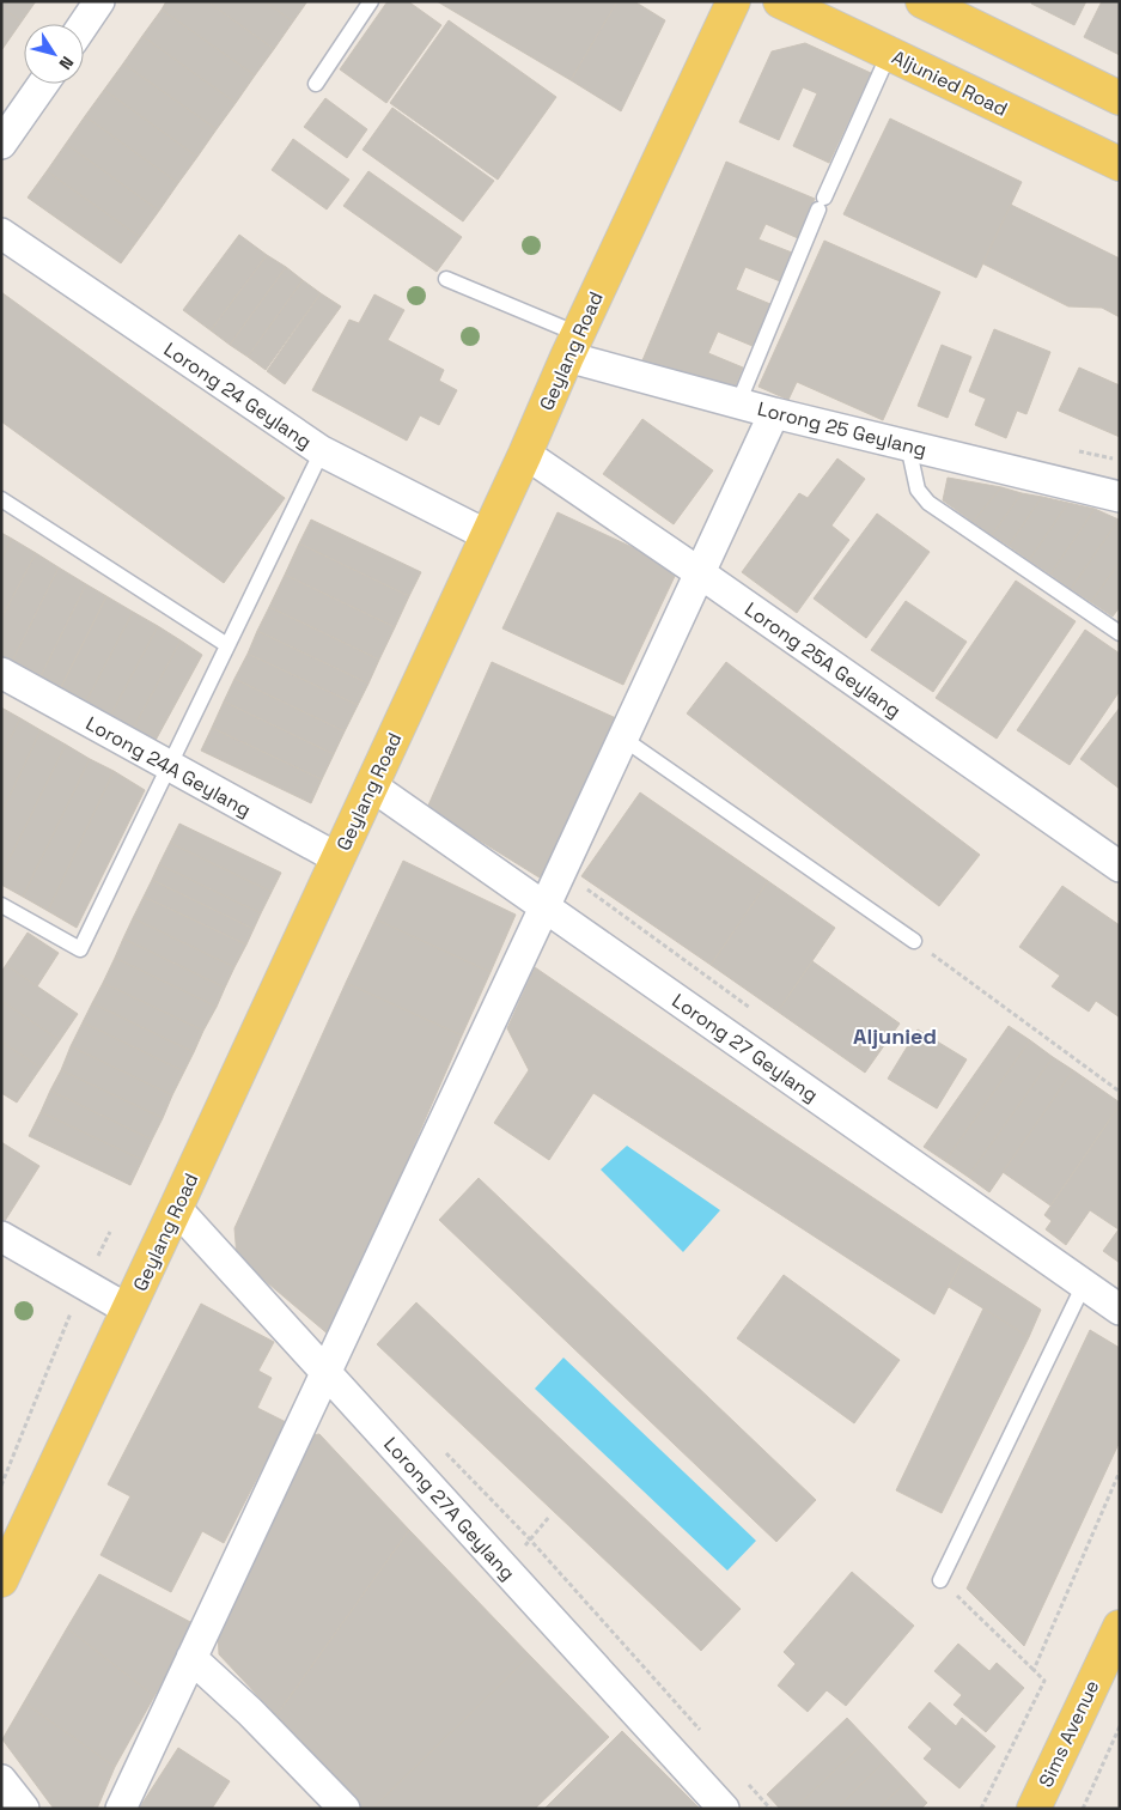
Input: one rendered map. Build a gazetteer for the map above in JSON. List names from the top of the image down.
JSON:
{
  "streets": {
    "main road": ["Aljunied Road", "Geylang Road", "Sims Avenue"],
    "street": [
      "Lorong 24 Geylang",
      "Lorong 25 Geylang",
      "Lorong 25A Geylang",
      "Lorong 24A Geylang",
      "Lorong 27 Geylang",
      "Lorong 27A Geylang"
    ]
  },
  "crossings": [
    ["Geylang Road", "Lorong 24 Geylang"],
    ["Geylang Road", "Lorong 25 Geylang"],
    ["Geylang Road", "Lorong 25A Geylang"],
    ["Geylang Road", "Lorong 24A Geylang"],
    ["Geylang Road", "Lorong 27 Geylang"],
    ["Geylang Road", "Lorong 27A Geylang"]
  ],
  "districts": ["Aljunied"],
  "north": "bottom right"
}
